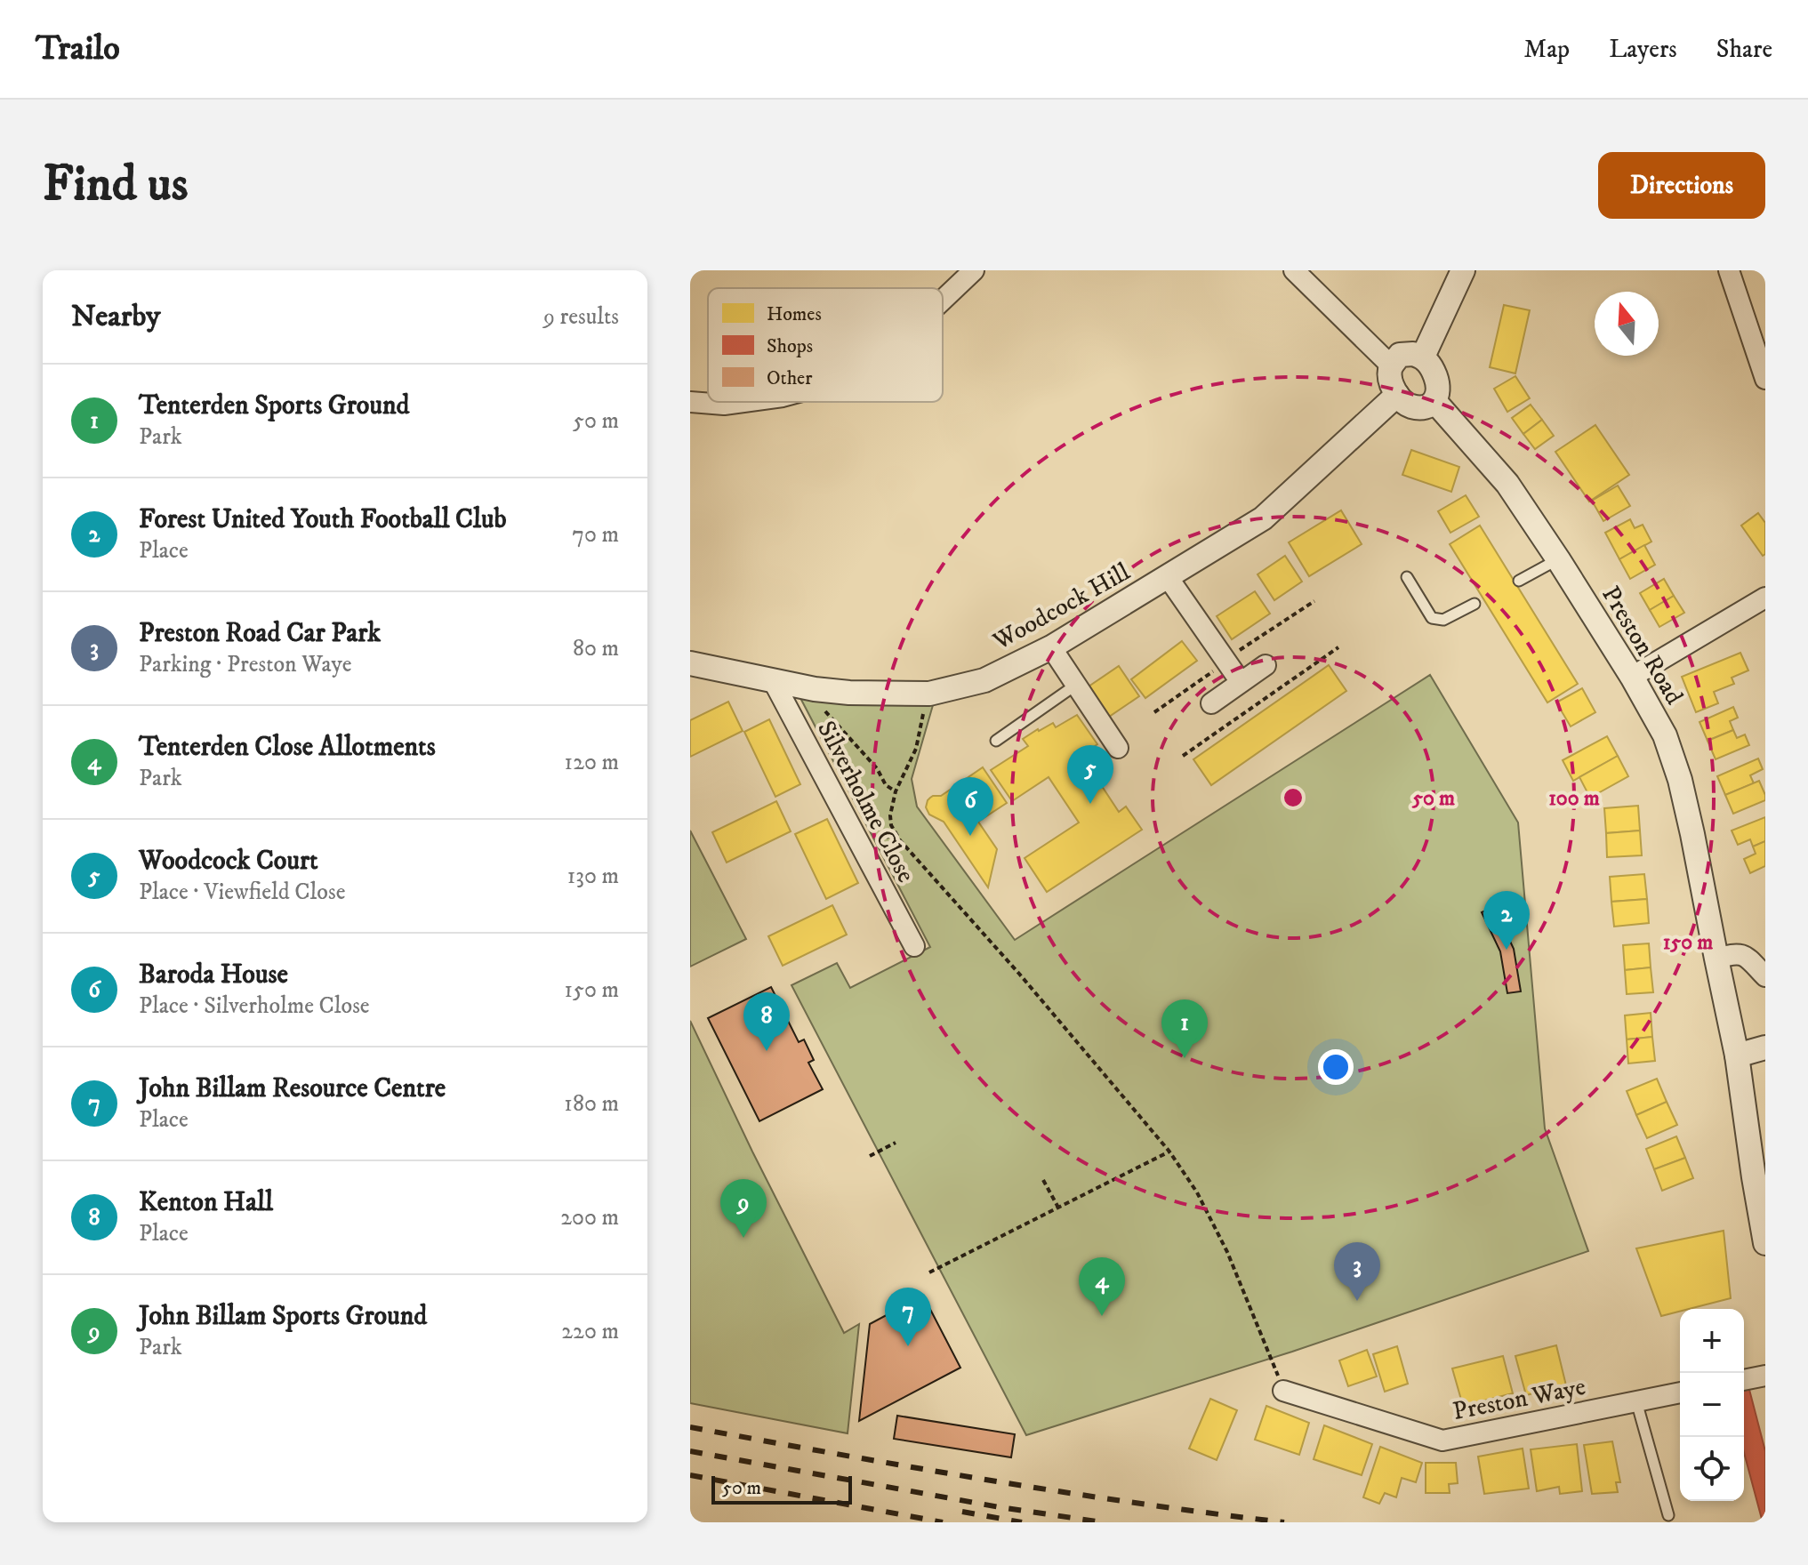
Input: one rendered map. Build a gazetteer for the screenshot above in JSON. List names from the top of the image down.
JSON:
{
  "streets": {
    "street": [
      "Woodcock Hill",
      "Preston Road",
      "Silverholme Close",
      "Preston Waye"
    ]
  },
  "crossings": [
    ["Woodcock Hill", "Preston Road"],
    ["Woodcock Hill", "Silverholme Close"]
  ],
  "legend": ["Homes", "Shops", "Other"],
  "scale_bar": "50 m",
  "north": "top",
  "page": {
    "header": "Trailo",
    "nav": ["Map", "Layers", "Share"],
    "buttons": "Directions",
    "title": "Find us",
    "heading": ["Nearby", "9 results"],
    "list": [
      {
        "mark": "1",
        "name": "Tenterden Sports Ground",
        "note": "Park",
        "value": "50 m"
      },
      {
        "mark": "2",
        "name": "Forest United Youth Football Club",
        "note": "Place",
        "value": "70 m"
      },
      {
        "mark": "3",
        "name": "Preston Road Car Park",
        "note": "Parking · Preston Waye",
        "value": "80 m"
      },
      {
        "mark": "4",
        "name": "Tenterden Close Allotments",
        "note": "Park",
        "value": "120 m"
      },
      {
        "mark": "5",
        "name": "Woodcock Court",
        "note": "Place · Viewfield Close",
        "value": "130 m"
      },
      {
        "mark": "6",
        "name": "Baroda House",
        "note": "Place · Silverholme Close",
        "value": "150 m"
      },
      {
        "mark": "7",
        "name": "John Billam Resource Centre",
        "note": "Place",
        "value": "180 m"
      },
      {
        "mark": "8",
        "name": "Kenton Hall",
        "note": "Place",
        "value": "200 m"
      },
      {
        "mark": "9",
        "name": "John Billam Sports Ground",
        "note": "Park",
        "value": "220 m"
      }
    ],
    "pins": [
      "5",
      "6",
      "2",
      "8",
      "1",
      "9",
      "3",
      "4",
      "7"
    ],
    "map_buttons": ["+", "−"],
    "scale": "50 m"
  },
  "rings": ["50 m", "100 m", "150 m"]
}
